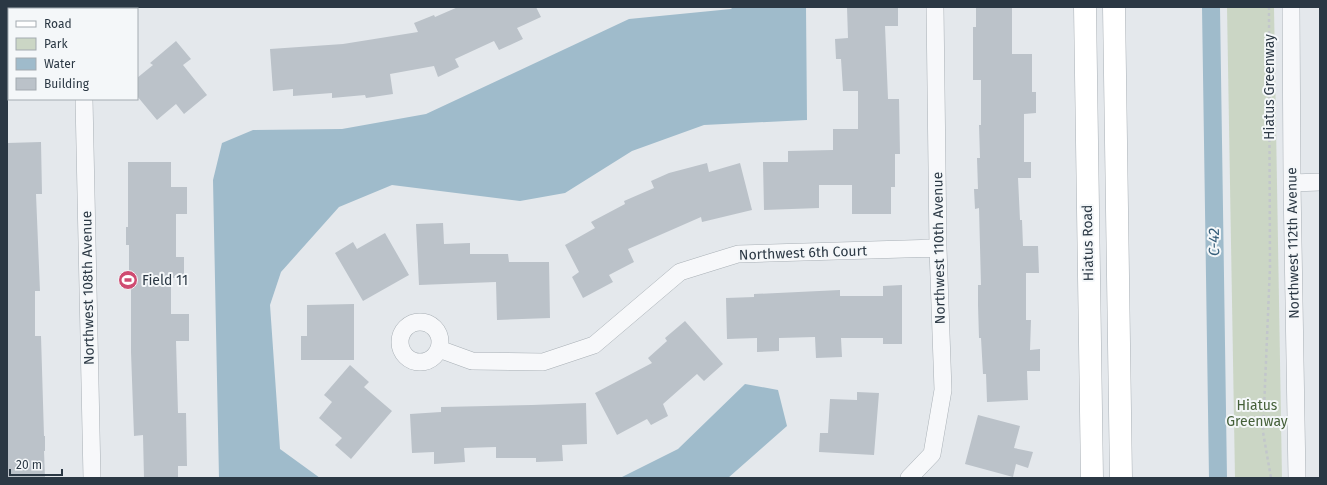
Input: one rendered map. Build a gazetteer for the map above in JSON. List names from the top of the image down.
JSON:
{
  "streets": {
    "main road": ["Hiatus Road"],
    "street": [
      "Northwest 112th Avenue",
      "Northwest 110th Avenue",
      "Northwest 6th Court",
      "Northwest 108th Avenue"
    ],
    "path": ["Hiatus Greenway"]
  },
  "crossings": [
    ["Northwest 110th Avenue", "Northwest 6th Court"]
  ],
  "water": ["C-42"],
  "parks": ["Hiatus Greenway"],
  "places": {
    "sports": ["Field 11"]
  },
  "legend": [
    "Road",
    "Park",
    "Water",
    "Building"
  ],
  "scale_bar": "20 m"
}
